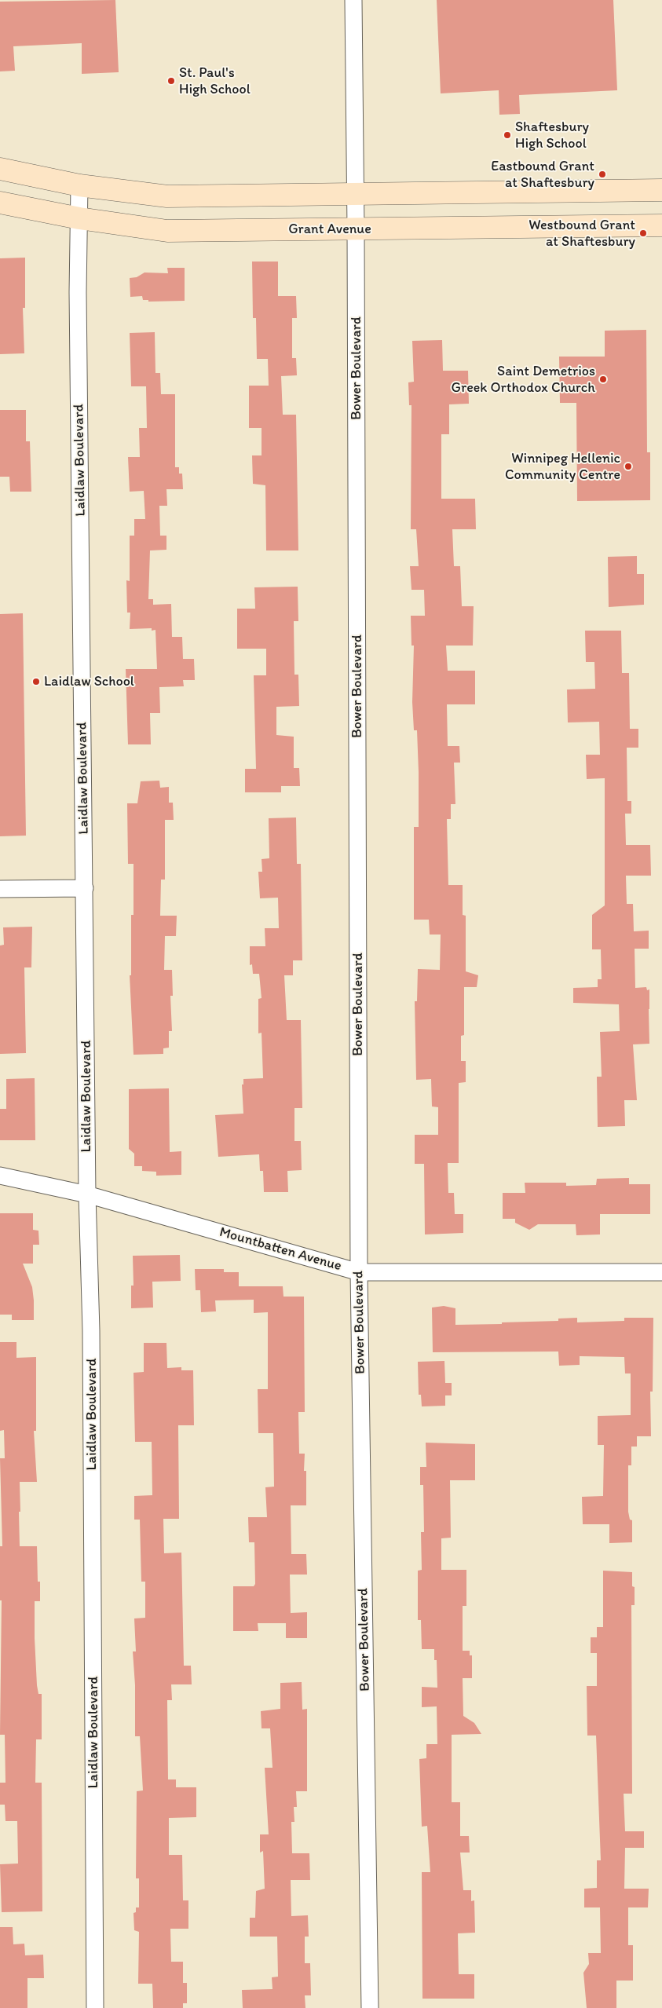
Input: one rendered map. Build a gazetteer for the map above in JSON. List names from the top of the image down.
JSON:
{
  "streets": {
    "main road": ["Grant Avenue"],
    "street": ["Bower Boulevard", "Laidlaw Boulevard", "Mountbatten Avenue"]
  },
  "crossings": [
    ["Grant Avenue", "Bower Boulevard"],
    ["Grant Avenue", "Laidlaw Boulevard"],
    ["Bower Boulevard", "Mountbatten Avenue"],
    ["Laidlaw Boulevard", "Mountbatten Avenue"]
  ],
  "places": [
    "St. Paul's High School",
    "Shaftesbury High School",
    "Eastbound Grant at Shaftesbury",
    "Westbound Grant at Shaftesbury",
    "Saint Demetrios Greek Orthodox Church",
    "Winnipeg Hellenic Community Centre",
    "Laidlaw School"
  ]
}
